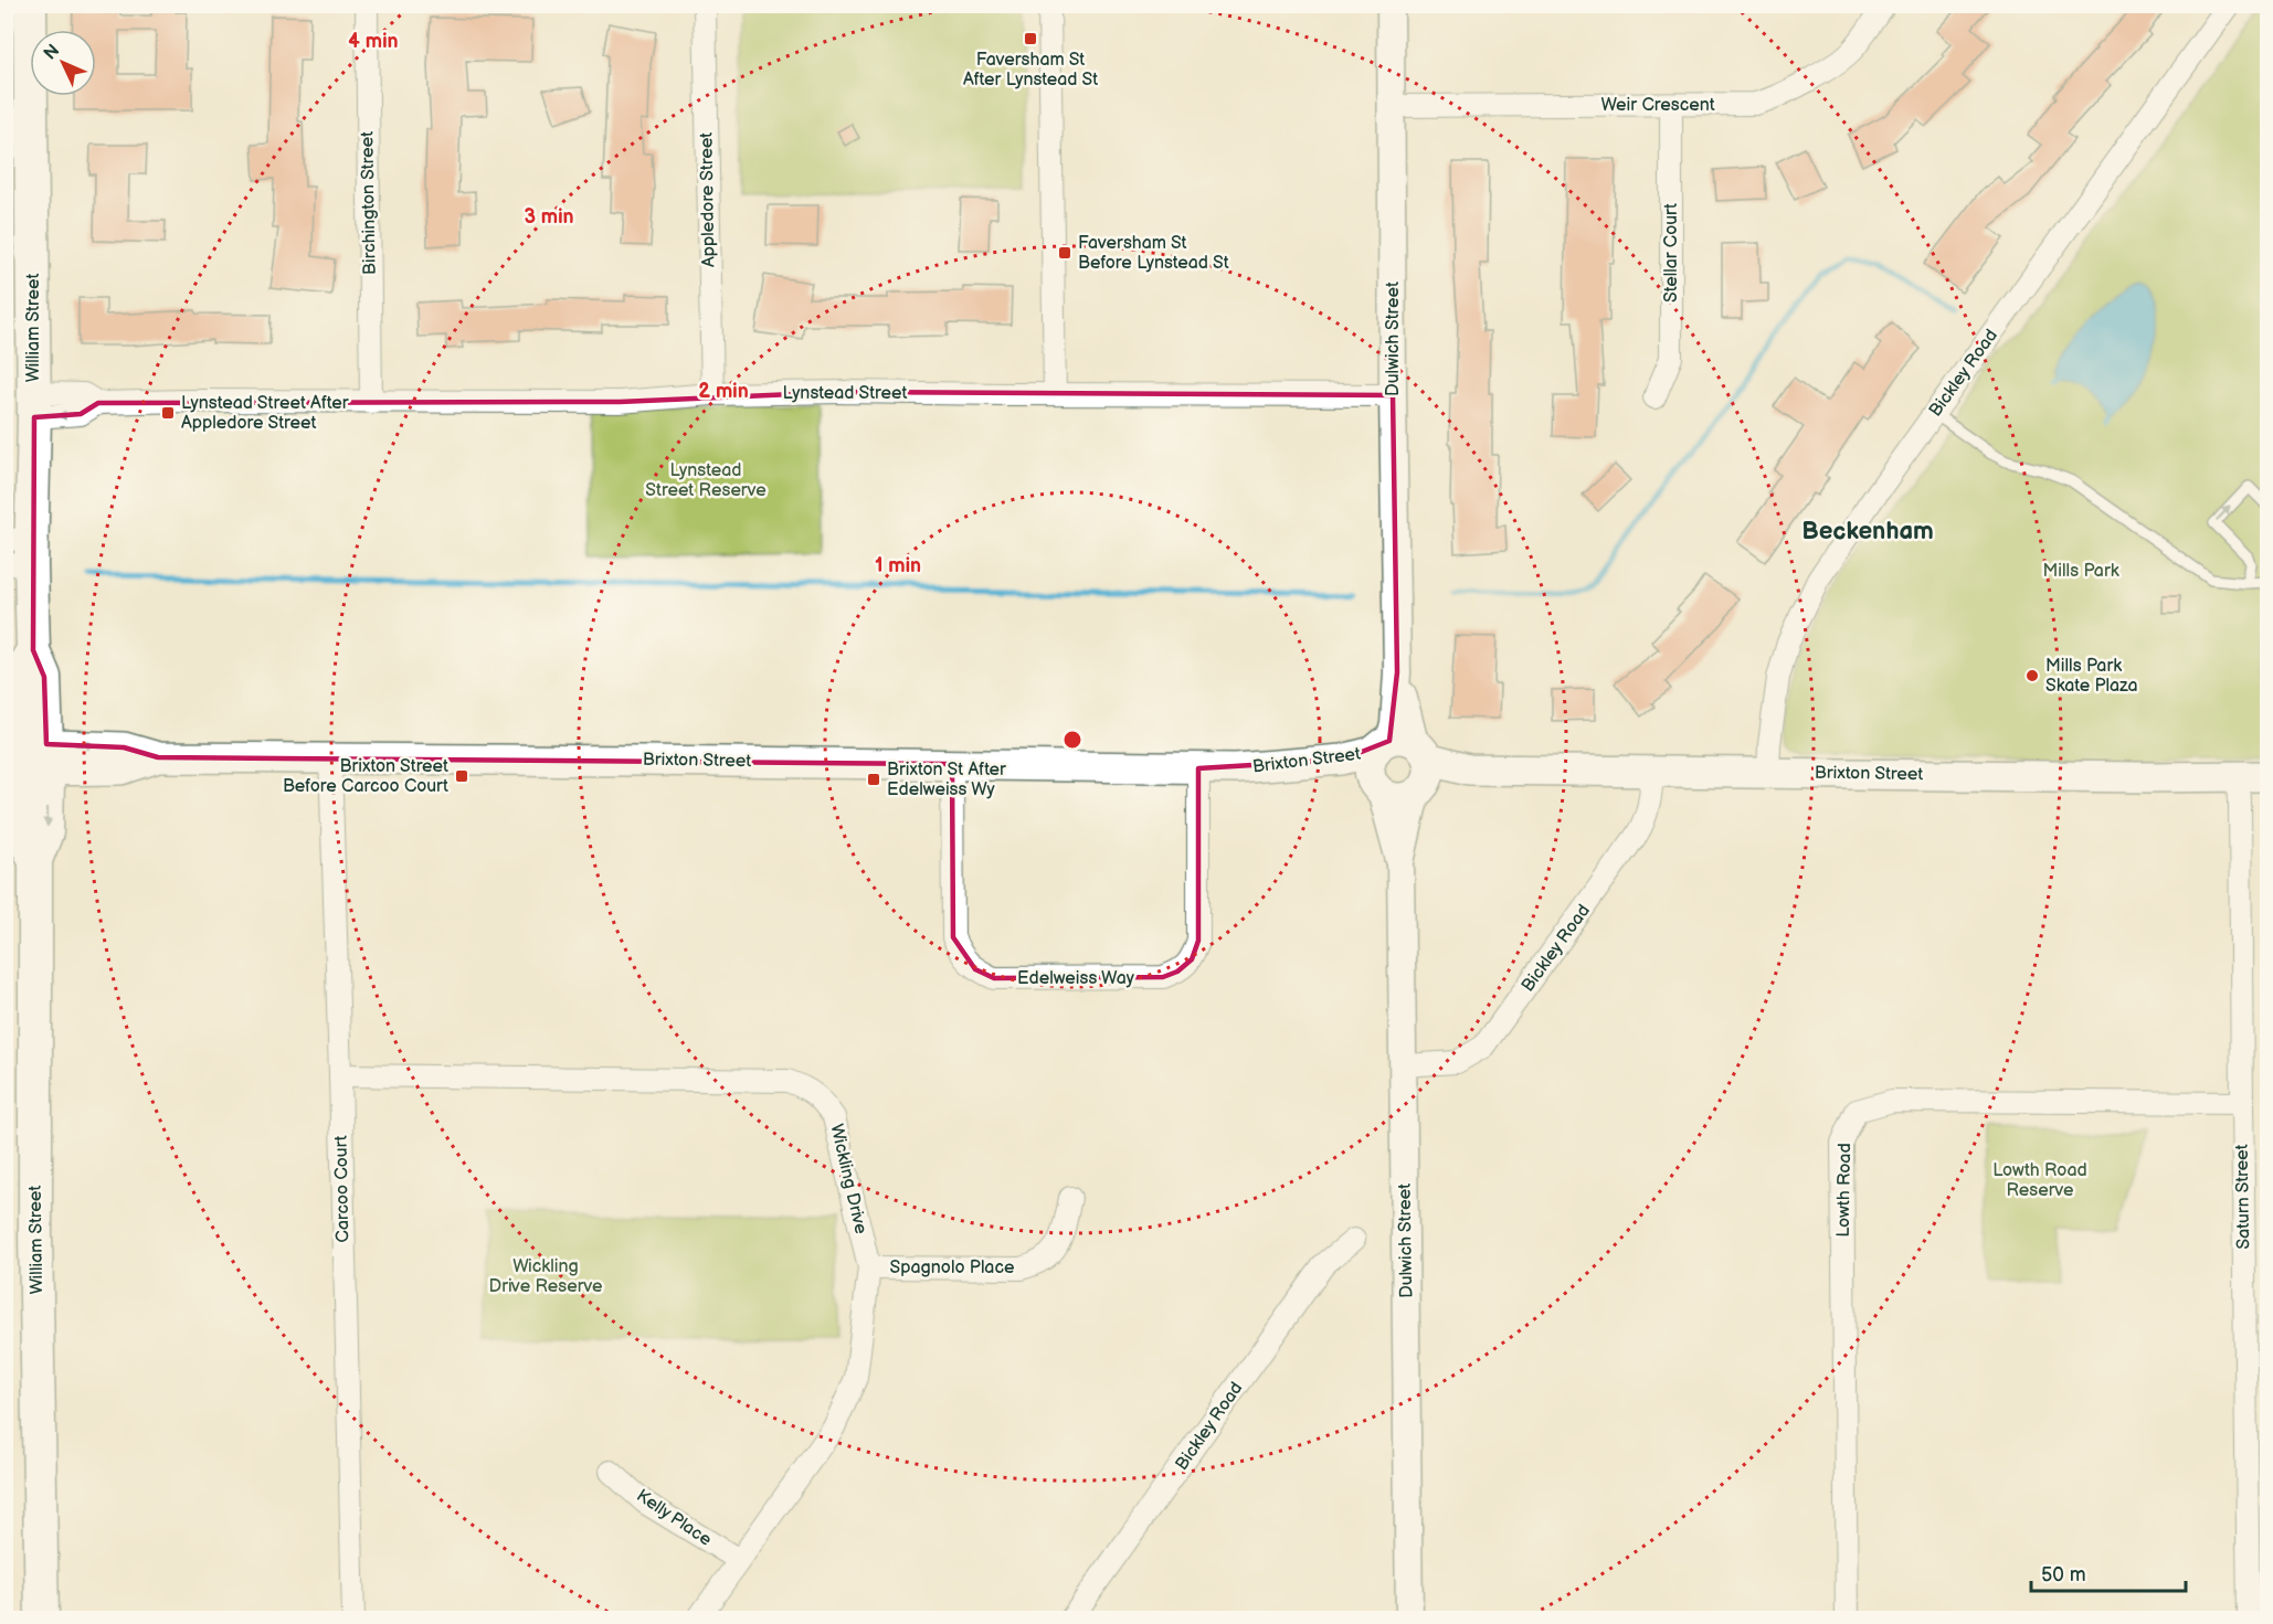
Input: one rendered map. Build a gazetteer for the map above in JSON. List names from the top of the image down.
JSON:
{
  "streets": {
    "main road": ["William Street", "Brixton Street"],
    "street": [
      "Weir Crescent",
      "Appledore Street",
      "Birchington Street",
      "Stellar Court",
      "Dulwich Street",
      "Bickley Road",
      "Lynstead Street",
      "Edelweiss Way",
      "Wickling Drive",
      "Carcoo Court",
      "Lowth Road",
      "Saturn Street",
      "Spagnolo Place",
      "Kelly Place"
    ]
  },
  "crossings": [
    ["Weir Crescent", "Stellar Court"],
    ["Weir Crescent", "Dulwich Street"],
    ["Appledore Street", "Lynstead Street"],
    ["Birchington Street", "Lynstead Street"],
    ["William Street", "Lynstead Street"],
    ["William Street", "Brixton Street"],
    ["Dulwich Street", "Bickley Road"],
    ["Dulwich Street", "Lynstead Street"],
    ["Dulwich Street", "Brixton Street"],
    ["Bickley Road", "Brixton Street"],
    ["Brixton Street", "Edelweiss Way"],
    ["Brixton Street", "Carcoo Court"],
    ["Brixton Street", "Saturn Street"],
    ["Wickling Drive", "Carcoo Court"],
    ["Wickling Drive", "Spagnolo Place"],
    ["Wickling Drive", "Kelly Place"],
    ["Lowth Road", "Saturn Street"]
  ],
  "districts": ["Beckenham"],
  "parks": [
    "Lynstead Street Reserve",
    "Mills Park",
    "Lowth Road Reserve",
    "Wickling Drive Reserve"
  ],
  "places": {
    "transit": [
      "Faversham St After Lynstead St",
      "Faversham St Before Lynstead St",
      "Lynstead Street After Appledore Street",
      "Brixton Street Before Carcoo Court",
      "Brixton St After Edelweiss Wy"
    ],
    "other": ["Mills Park Skate Plaza"]
  },
  "scale_bar": "50 m",
  "north": "top left",
  "rings": [
    "4 min",
    "3 min",
    "2 min",
    "1 min"
  ]
}
